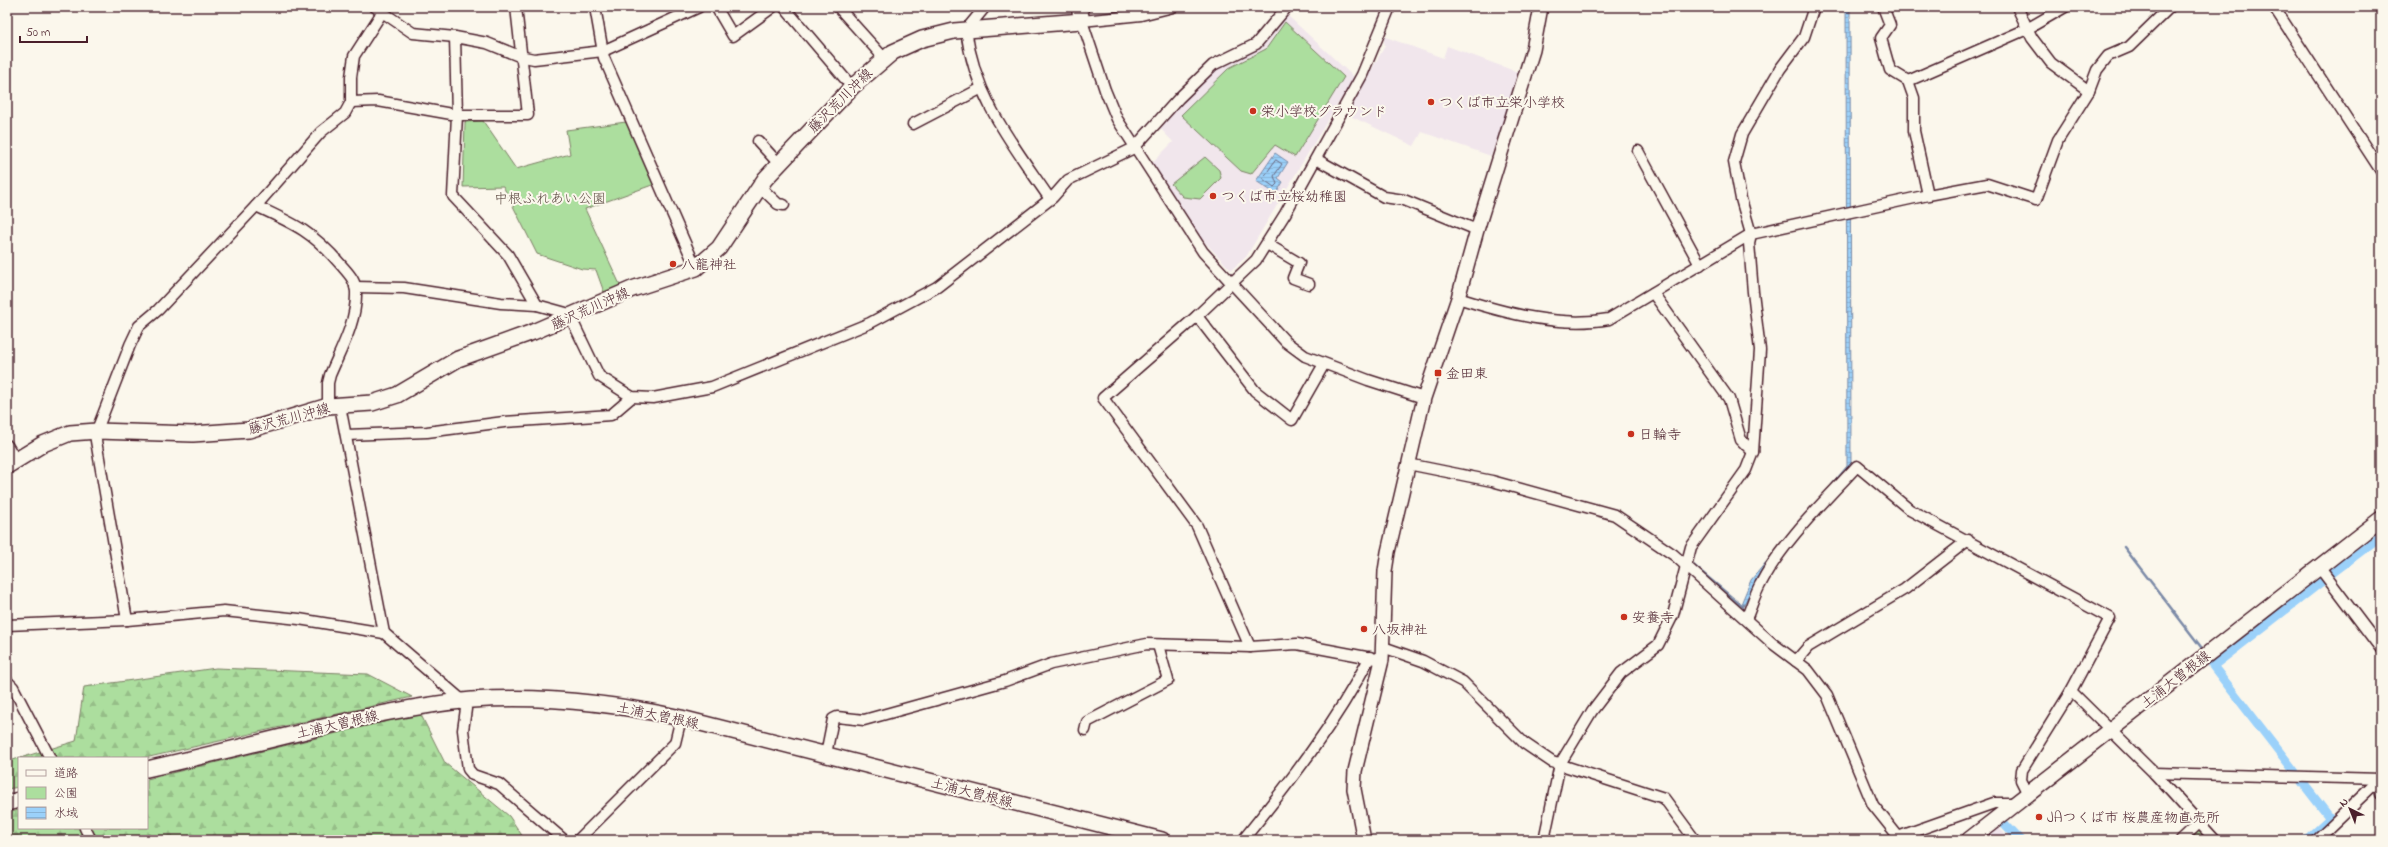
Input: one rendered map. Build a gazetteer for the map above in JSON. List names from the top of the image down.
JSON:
{
  "streets": {
    "main road": ["藤沢荒川沖線", "土浦大曽根線"]
  },
  "parks": ["中根ふれあい公園"],
  "places": {
    "other": [
      "つくば市立栄小学校",
      "栄小学校グラウンド",
      "つくば市立桜幼稚園",
      "八龍神社",
      "日輪寺",
      "安養寺",
      "八坂神社",
      "JAつくば市 桜農産物直売所"
    ],
    "transit": ["金田東"]
  },
  "legend": ["道路", "公園", "水域"],
  "scale_bar": "50 m",
  "north": "top left"
}
